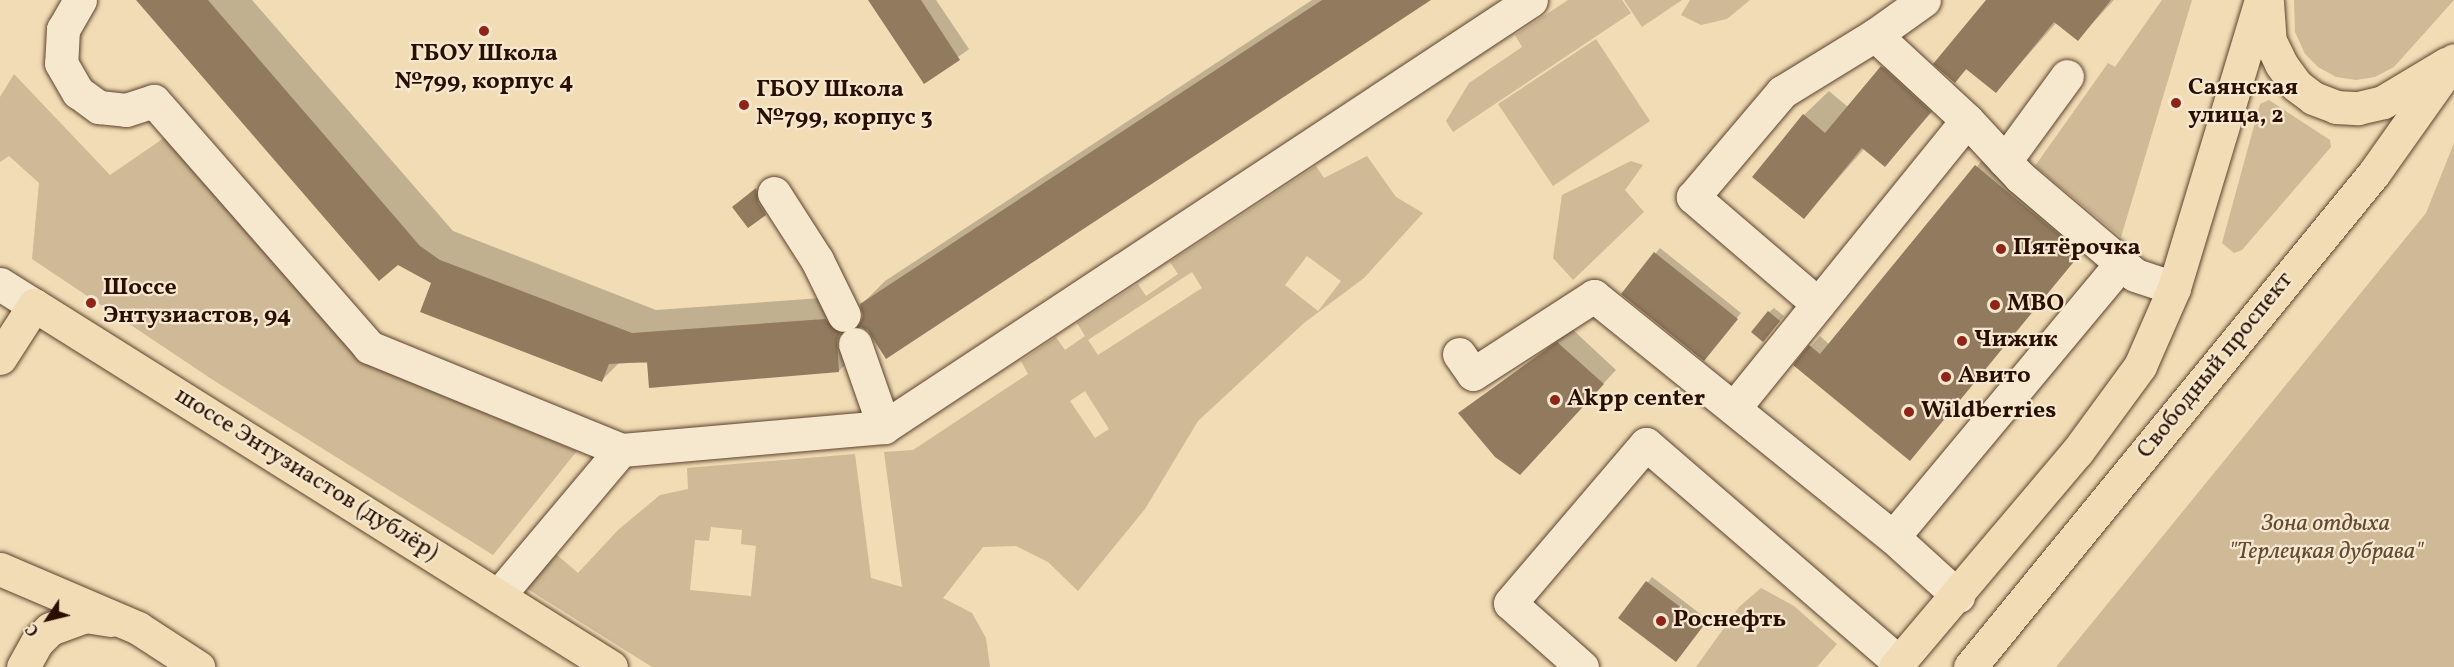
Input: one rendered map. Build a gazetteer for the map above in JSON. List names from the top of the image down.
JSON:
{
  "streets": {
    "main road": ["Свободный проспект", "шоссе Энтузиастов (дублёр)"]
  },
  "parks": ["Зона отдыха \"Терлецкая дубрава\""],
  "places": [
    "ГБОУ Школа №799, корпус 4",
    "Саянская улица, 2",
    "ГБОУ Школа №799, корпус 3",
    "Пятёрочка",
    "Шоссе Энтузиастов, 94",
    "МВО",
    "Чижик",
    "Авито",
    "Akpp center",
    "Wildberries",
    "Роснефть"
  ],
  "north": "bottom left"
}
